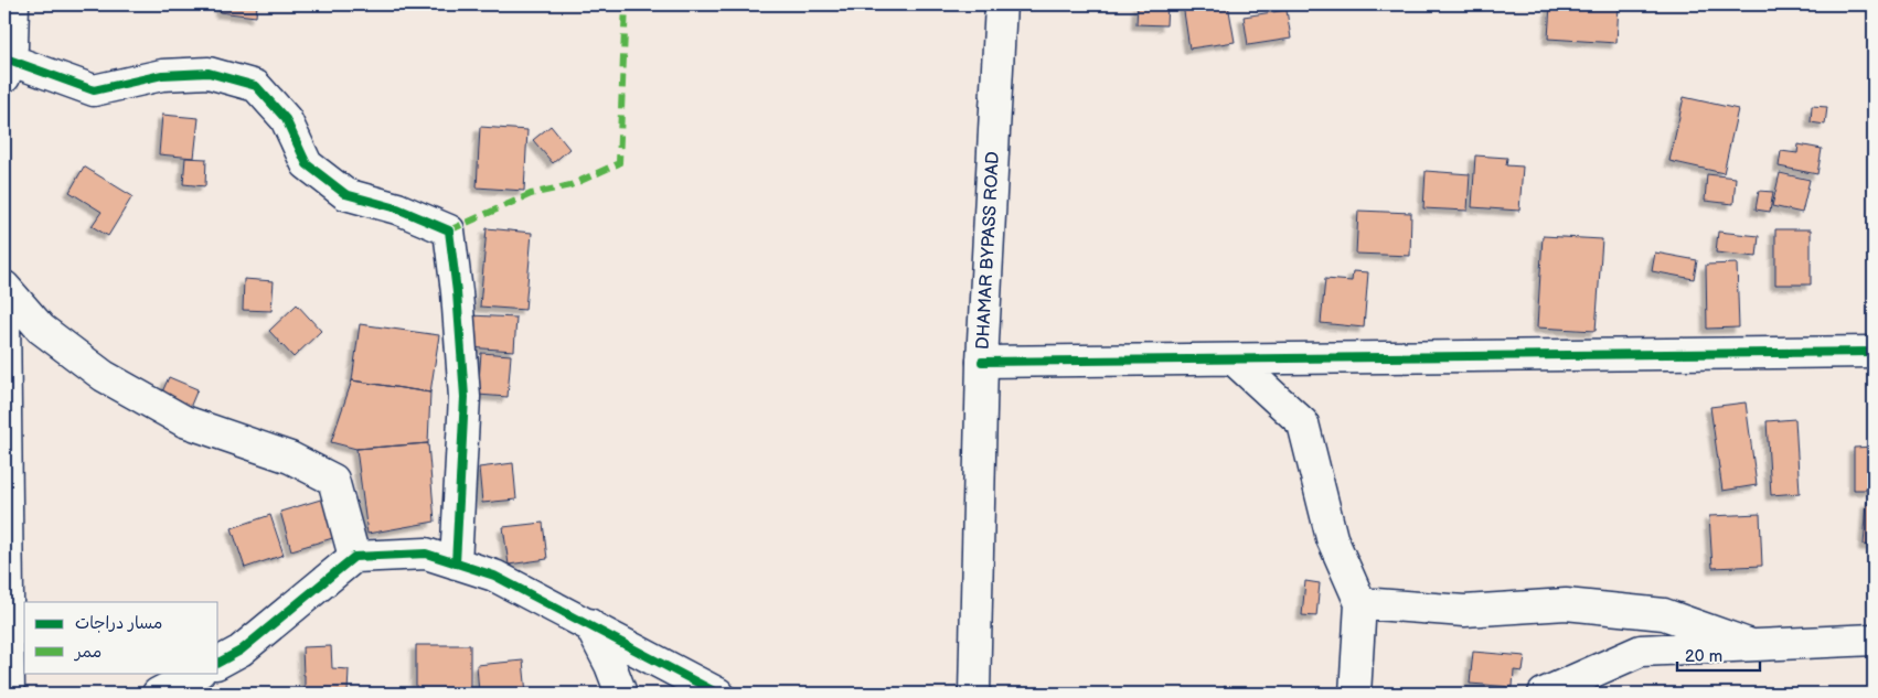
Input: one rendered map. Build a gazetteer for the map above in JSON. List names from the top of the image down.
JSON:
{
  "streets": {
    "street": ["DHAMAR BYPASS ROAD"]
  },
  "legend": ["مسار دراجات", "ممر"],
  "scale_bar": "20 m"
}
